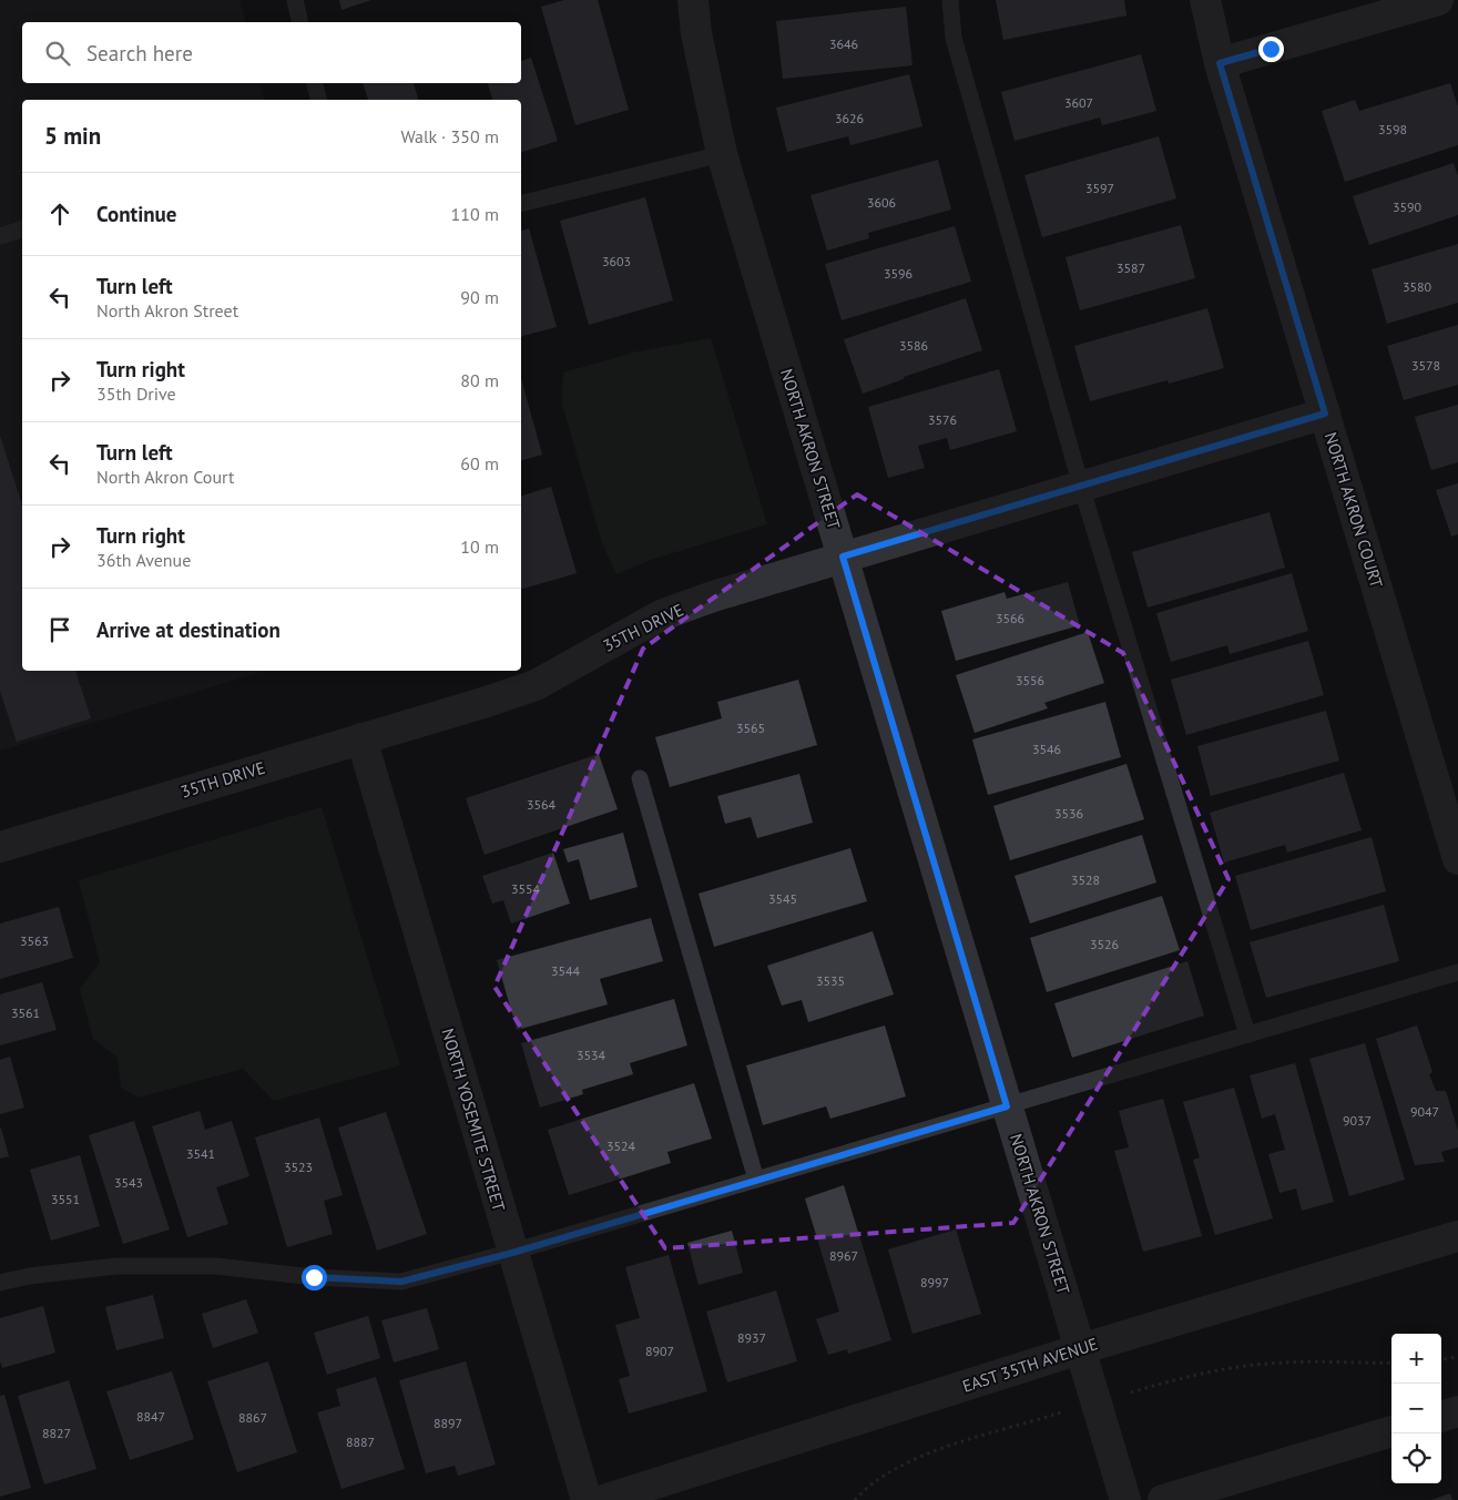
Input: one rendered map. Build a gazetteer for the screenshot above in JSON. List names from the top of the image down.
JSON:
{
  "streets": {
    "street": [
      "NORTH AKRON STREET",
      "NORTH AKRON COURT",
      "35TH DRIVE",
      "NORTH YOSEMITE STREET",
      "EAST 35TH AVENUE"
    ]
  },
  "crossings": [
    ["NORTH AKRON STREET", "35TH DRIVE"],
    ["NORTH AKRON STREET", "EAST 35TH AVENUE"],
    ["NORTH AKRON COURT", "35TH DRIVE"],
    ["35TH DRIVE", "NORTH YOSEMITE STREET"]
  ],
  "house_numbers": [
    "3646",
    "3607",
    "3626",
    "3598",
    "3597",
    "3606",
    "3590",
    "3603",
    "3587",
    "3596",
    "3580",
    "3586",
    "3578",
    "3576",
    "3566",
    "3556",
    "3565",
    "3546",
    "3564",
    "3536",
    "3528",
    "3554",
    "3545",
    "3563",
    "3526",
    "3544",
    "3535",
    "3561",
    "3534",
    "9047",
    "9037",
    "3524",
    "3541",
    "3523",
    "3543",
    "3551",
    "8967",
    "8997",
    "8937",
    "8907",
    "8847",
    "8867",
    "8897",
    "8827",
    "8887"
  ],
  "page": {
    "search": "Search here",
    "heading": ["5 min", "Walk · 350 m"],
    "list": [
      ["Continue", "110 m"],
      ["Turn left", "North Akron Street", "90 m"],
      ["Turn right", "35th Drive", "80 m"],
      ["Turn left", "North Akron Court", "60 m"],
      ["Turn right", "36th Avenue", "10 m"],
      "Arrive at destination"
    ],
    "map_buttons": ["+", "−"]
  }
}
